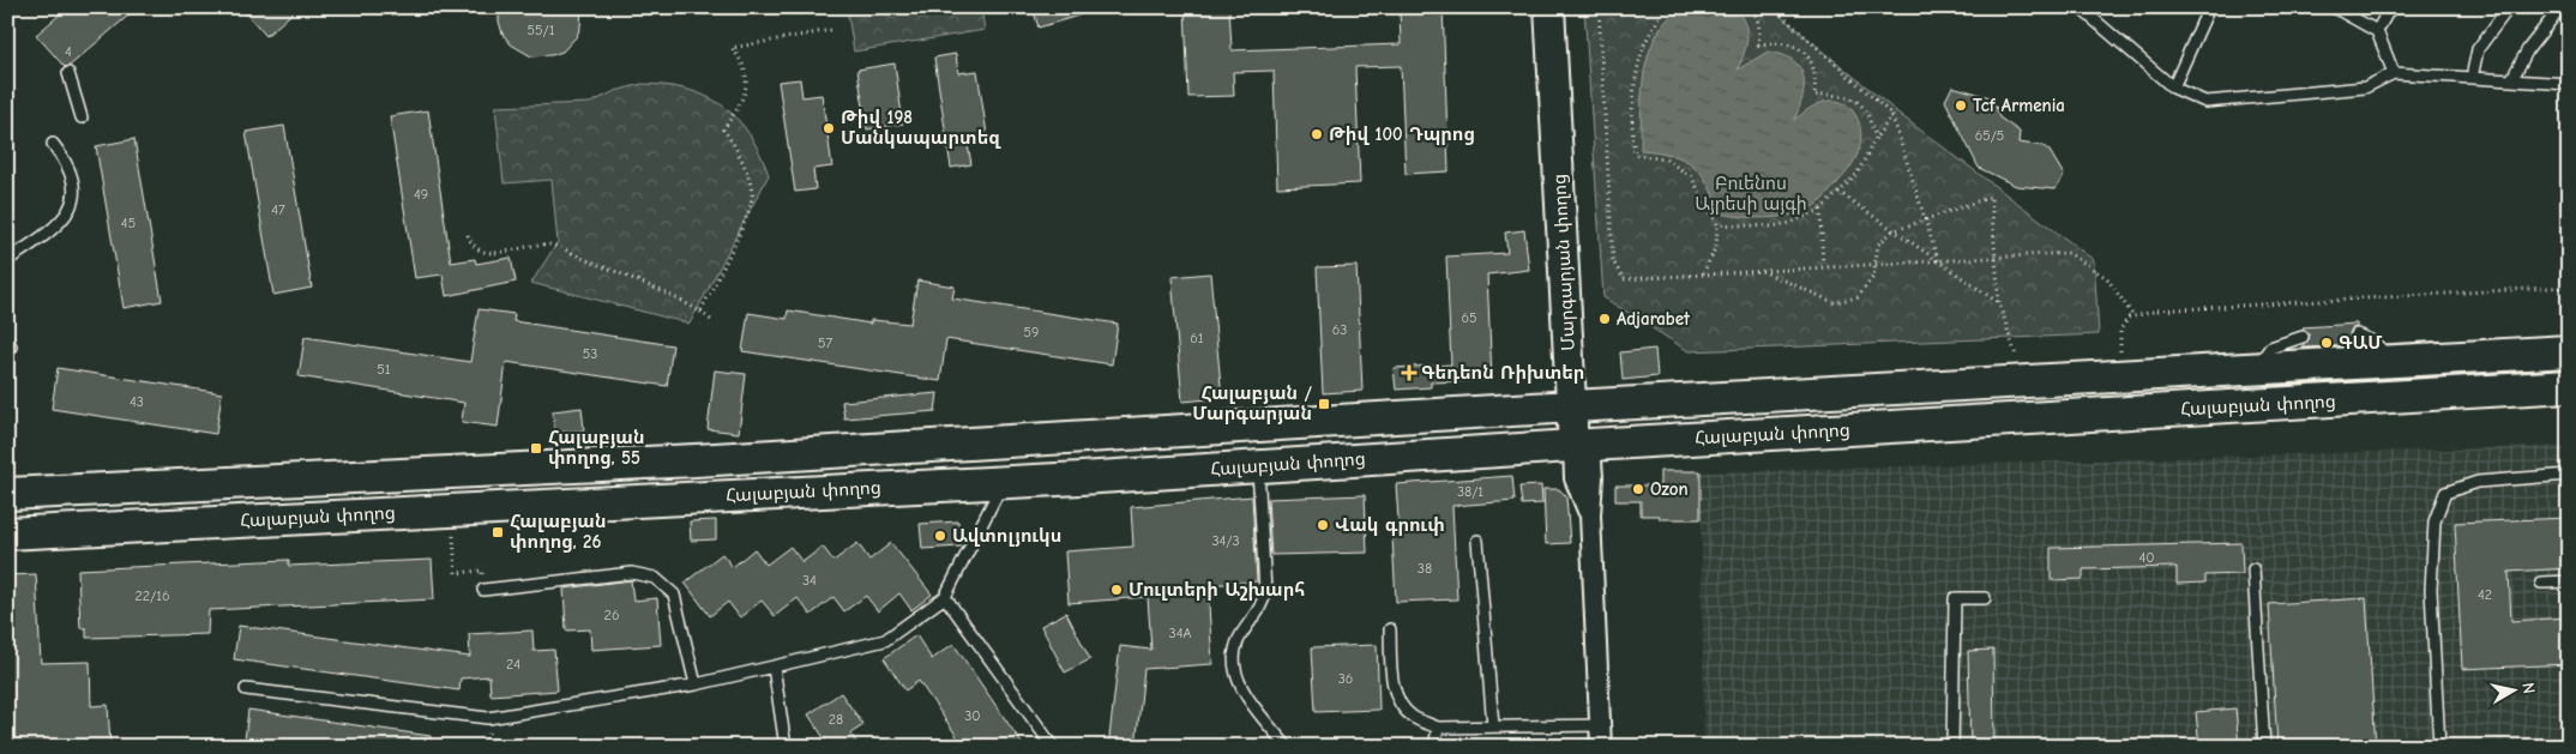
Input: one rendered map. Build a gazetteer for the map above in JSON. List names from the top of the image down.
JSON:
{
  "streets": {
    "main road": ["Մարգարյան փողոց", "Հալաբյան փողոց"]
  },
  "crossings": [
    ["Մարգարյան փողոց", "Հալաբյան փողոց"]
  ],
  "parks": ["Բուենոս Այրեսի այգի"],
  "places": {
    "other": [
      "Tcf Armenia",
      "Թիվ 198 Մանկապարտեզ",
      "Թիվ 100 Դպրոց",
      "Adjarabet",
      "ԳԱՄ",
      "Ozon",
      "Վակ գրուփ",
      "Ավտոլյուկս",
      "Մուլտերի Աշխարհ"
    ],
    "health": ["Գեդեոն Ռիխտեր"],
    "transit": ["Հալաբյան / Մարգարյան", "Հալաբյան փողոց, 55", "Հալաբյան փողոց, 26"]
  },
  "house_numbers": [
    "55/1",
    "4",
    "65/5",
    "49",
    "47",
    "45",
    "65",
    "63",
    "59",
    "61",
    "57",
    "53",
    "51",
    "43",
    "38/1",
    "34/3",
    "40",
    "38",
    "34",
    "42",
    "22/16",
    "26",
    "34A",
    "24",
    "36",
    "30",
    "28"
  ],
  "north": "right"
}
